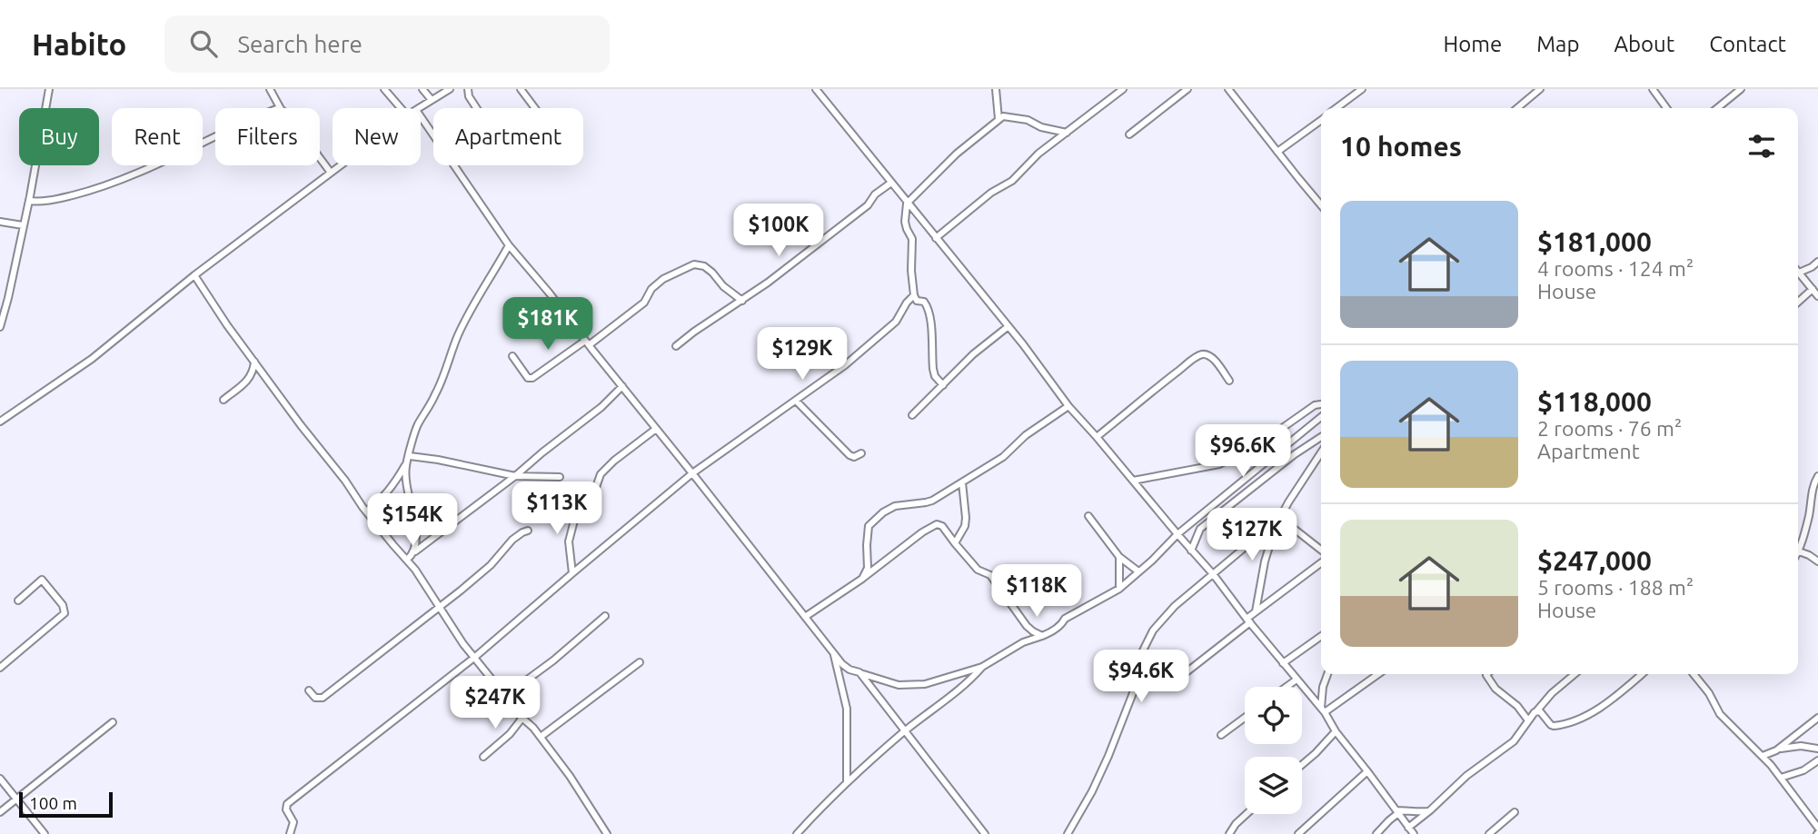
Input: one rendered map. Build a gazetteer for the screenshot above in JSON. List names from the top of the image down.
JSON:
{
  "scale_bar": "100 m",
  "page": {
    "header": "Habito",
    "search": "Search here",
    "nav": [
      "Home",
      "Map",
      "About",
      "Contact"
    ],
    "chip": [
      "Buy",
      "Rent",
      "Filters",
      "New",
      "Apartment"
    ],
    "heading": "10 homes",
    "list": [
      {
        "name": "$181,000",
        "note": "4 rooms · 124 m² · House"
      },
      {
        "name": "$118,000",
        "note": "2 rooms · 76 m² · Apartment"
      },
      {
        "name": "$247,000",
        "note": "5 rooms · 188 m² · House"
      }
    ],
    "price": [
      "$100K",
      "$181K",
      "$129K",
      "$96.6K",
      "$113K",
      "$154K",
      "$127K",
      "$118K",
      "$94.6K",
      "$247K"
    ],
    "scale": "100 m"
  }
}
